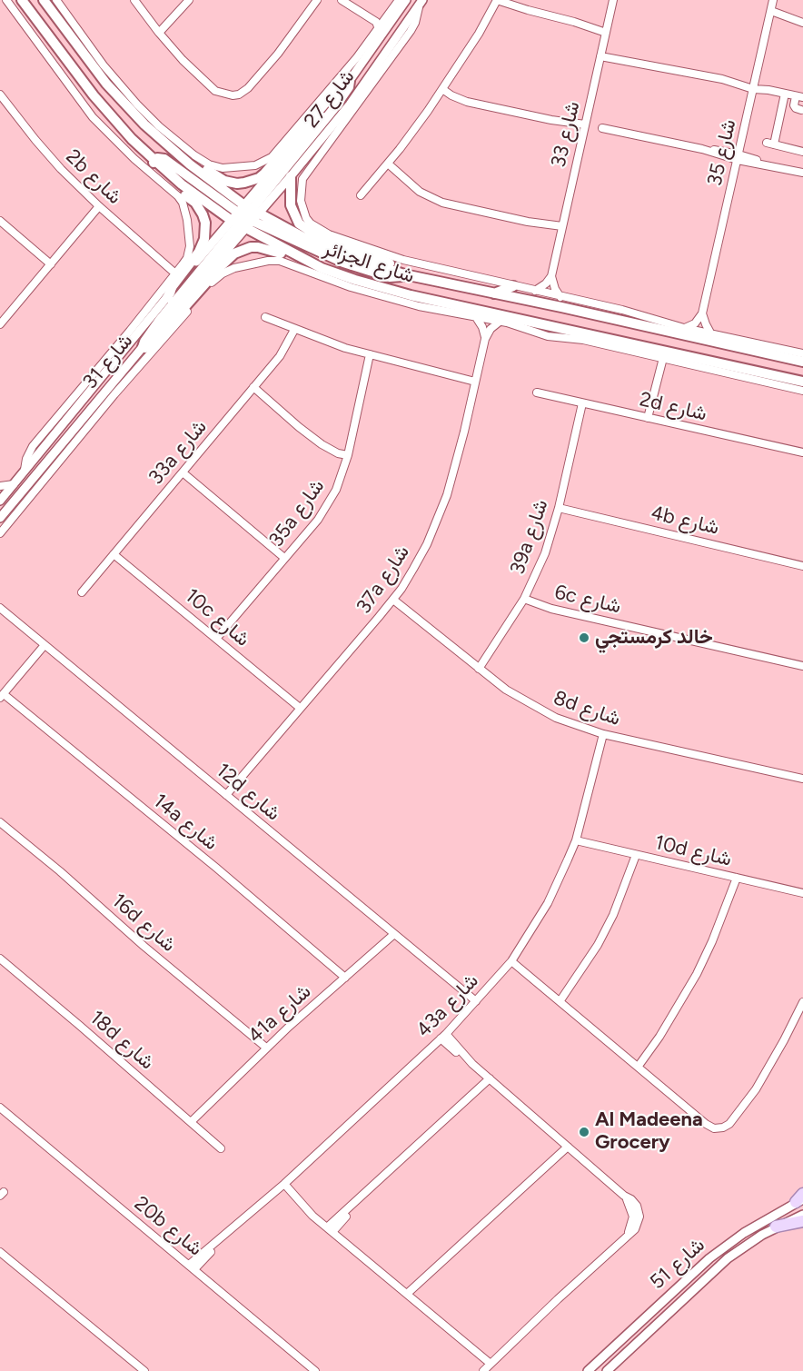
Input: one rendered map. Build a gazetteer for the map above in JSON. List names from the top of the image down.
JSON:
{
  "streets": {
    "main road": ["شارع الجزائر"],
    "street": [
      "شارع 27",
      "شارع 33",
      "شارع 35",
      "2b شارع",
      "شارع 31",
      "2d شارع",
      "33a شارع",
      "35a شارع",
      "4b شارع",
      "39a شارع",
      "37a شارع",
      "6c شارع",
      "10c شارع",
      "8d شارع",
      "12d شارع",
      "14a شارع",
      "10d شارع",
      "16d شارع",
      "43a شارع",
      "41a شارع",
      "18d شارع",
      "20b شارع",
      "شارع 51"
    ]
  },
  "crossings": [
    ["شارع 27", "شارع الجزائر"],
    ["شارع 27", "شارع 31"],
    ["شارع الجزائر", "شارع 31"],
    ["2d شارع", "39a شارع"],
    ["33a شارع", "10c شارع"],
    ["35a شارع", "10c شارع"],
    ["4b شارع", "39a شارع"],
    ["39a شارع", "6c شارع"],
    ["39a شارع", "8d شارع"],
    ["37a شارع", "10c شارع"],
    ["37a شارع", "8d شارع"],
    ["37a شارع", "12d شارع"],
    ["8d شارع", "43a شارع"],
    ["12d شارع", "43a شارع"],
    ["12d شارع", "41a شارع"],
    ["14a شارع", "41a شارع"],
    ["10d شارع", "43a شارع"],
    ["16d شارع", "41a شارع"],
    ["43a شارع", "20b شارع"],
    ["41a شارع", "18d شارع"]
  ],
  "places": ["خالد كرمستجي", "Al Madeena Grocery"]
}
